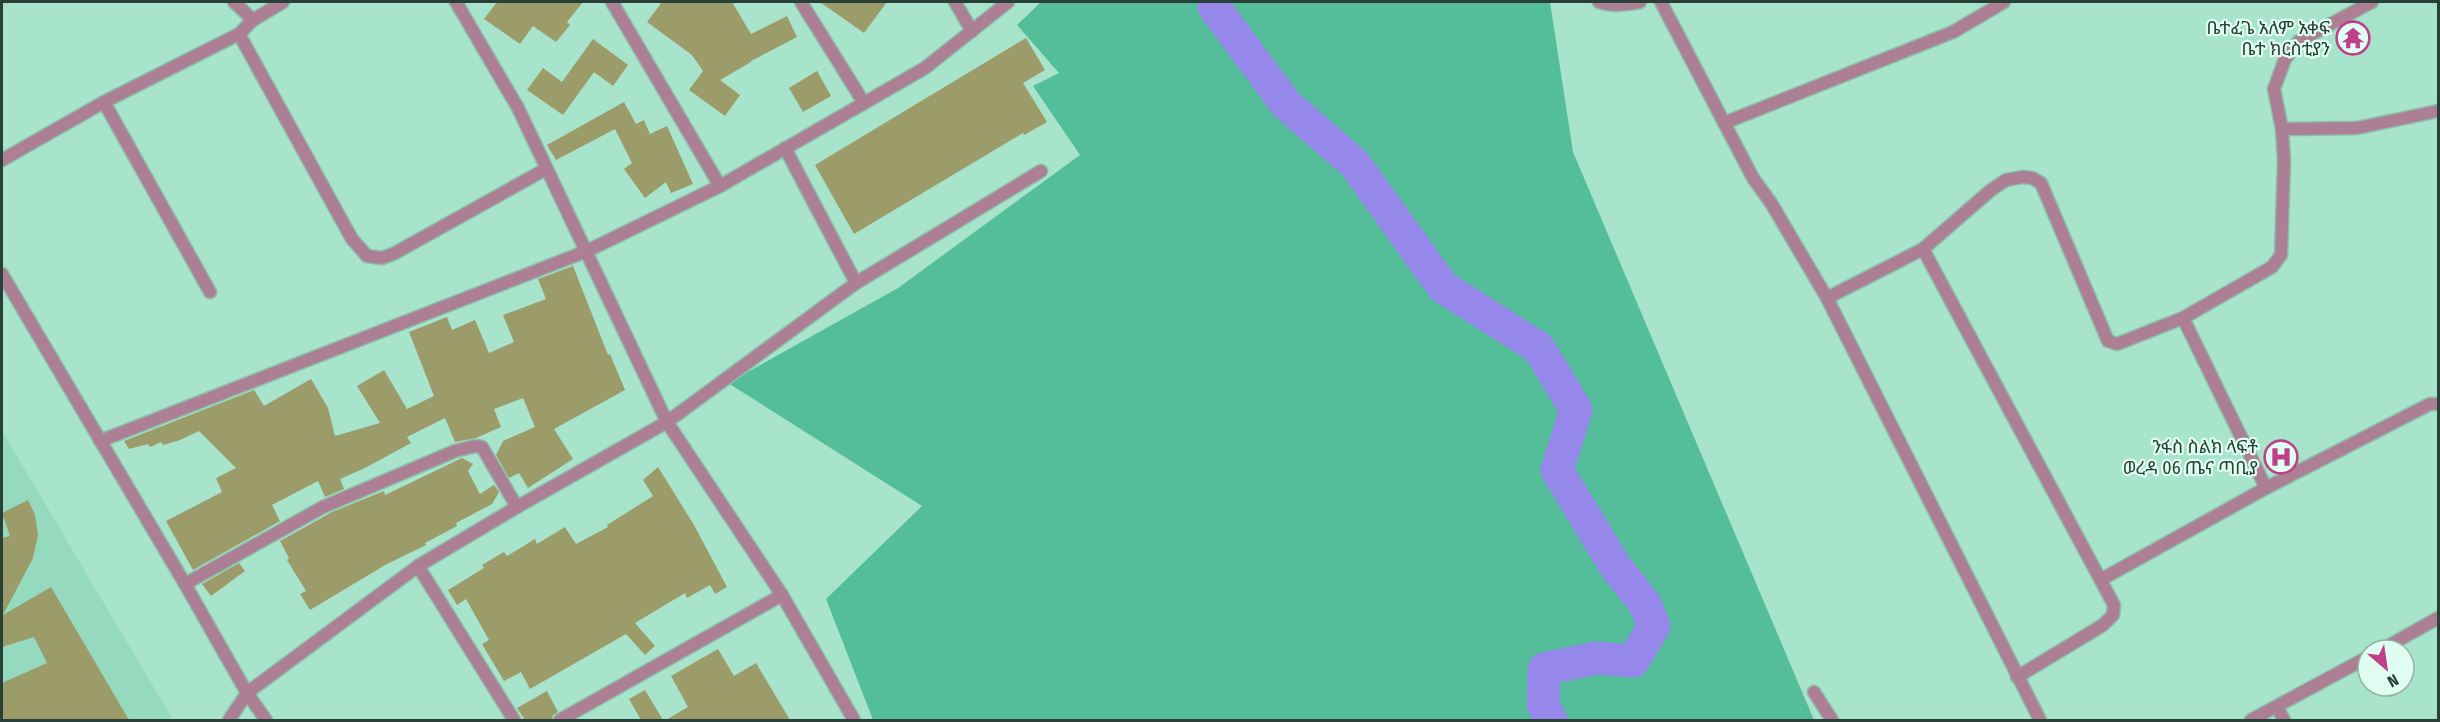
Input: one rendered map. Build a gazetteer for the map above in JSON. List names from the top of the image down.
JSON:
{
  "places": {
    "temple": ["ቤተፈጌ አለም አቀፍ ቤተ ክርስቲያን"],
    "hospital": ["ንፋስ ስልክ ላፍቶ ወረዳ 06 ጤና ጣቢያ"]
  },
  "north": "bottom right"
}
